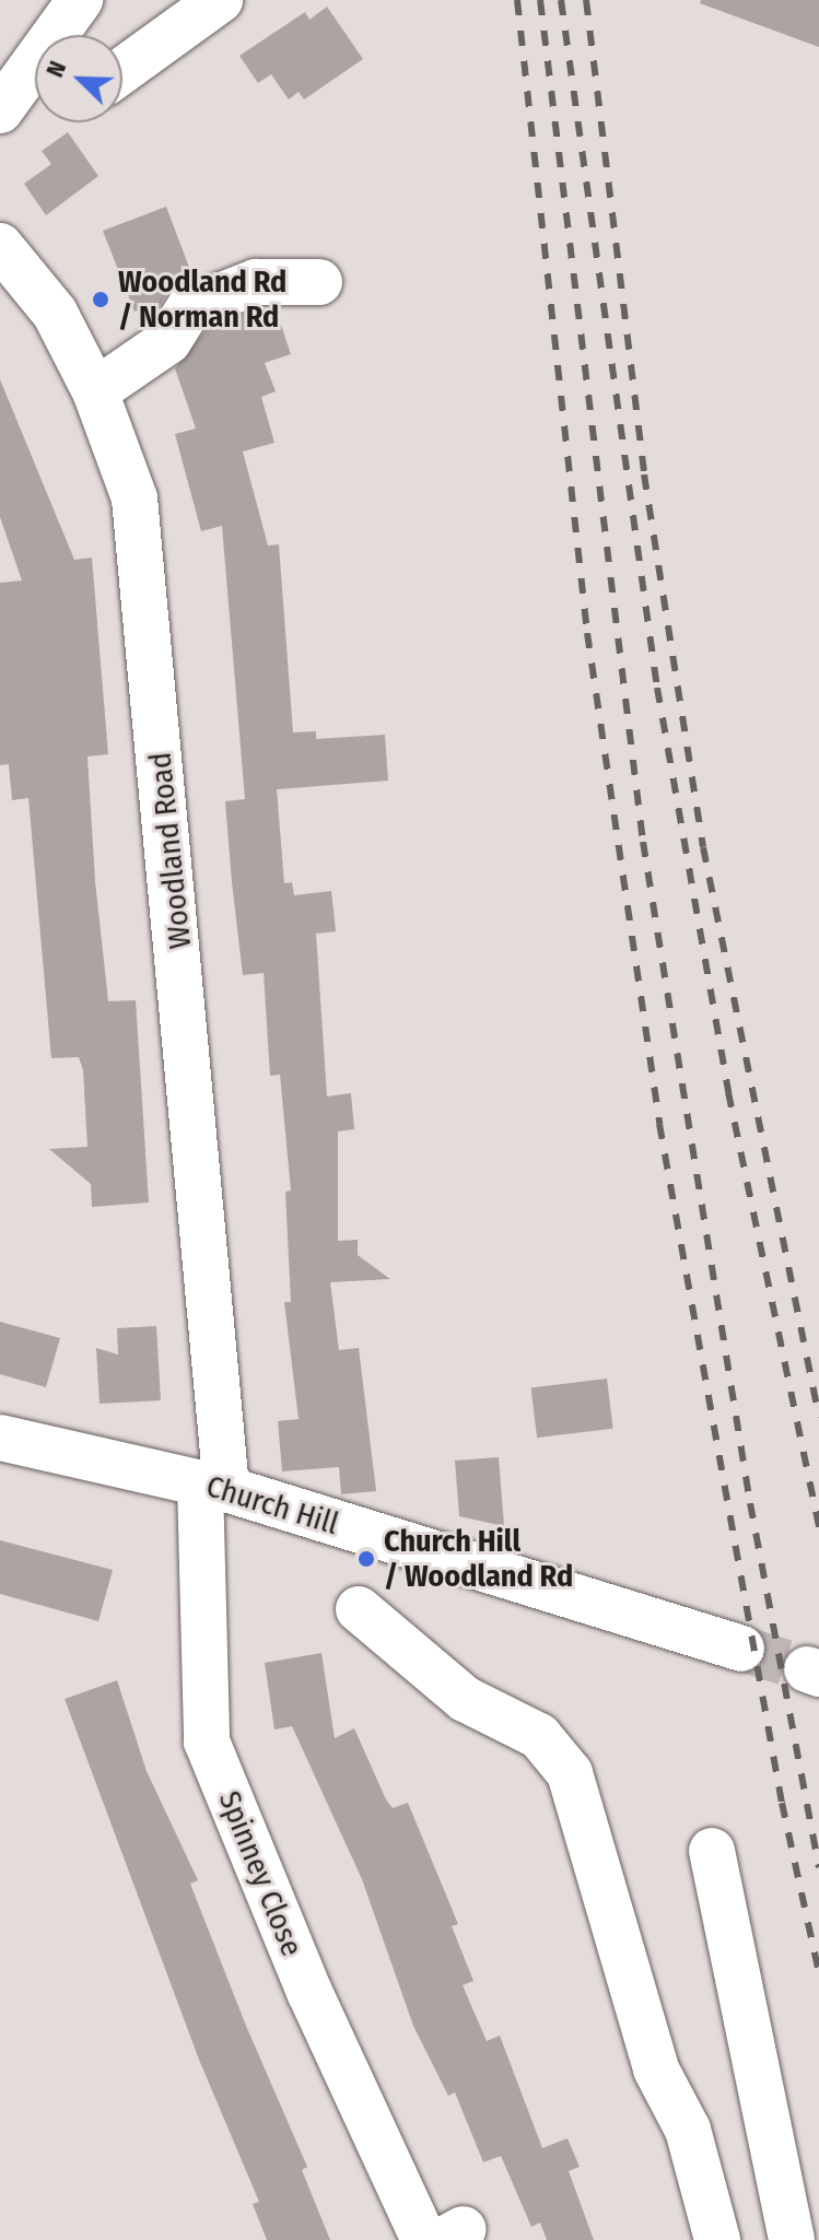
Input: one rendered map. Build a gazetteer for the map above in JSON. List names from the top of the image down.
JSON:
{
  "streets": {
    "street": ["Woodland Road", "Church Hill", "Spinney Close"]
  },
  "crossings": [
    ["Woodland Road", "Church Hill"],
    ["Woodland Road", "Spinney Close"],
    ["Church Hill", "Spinney Close"]
  ],
  "places": ["Woodland Rd / Norman Rd", "Church Hill / Woodland Rd"],
  "north": "top left"
}
